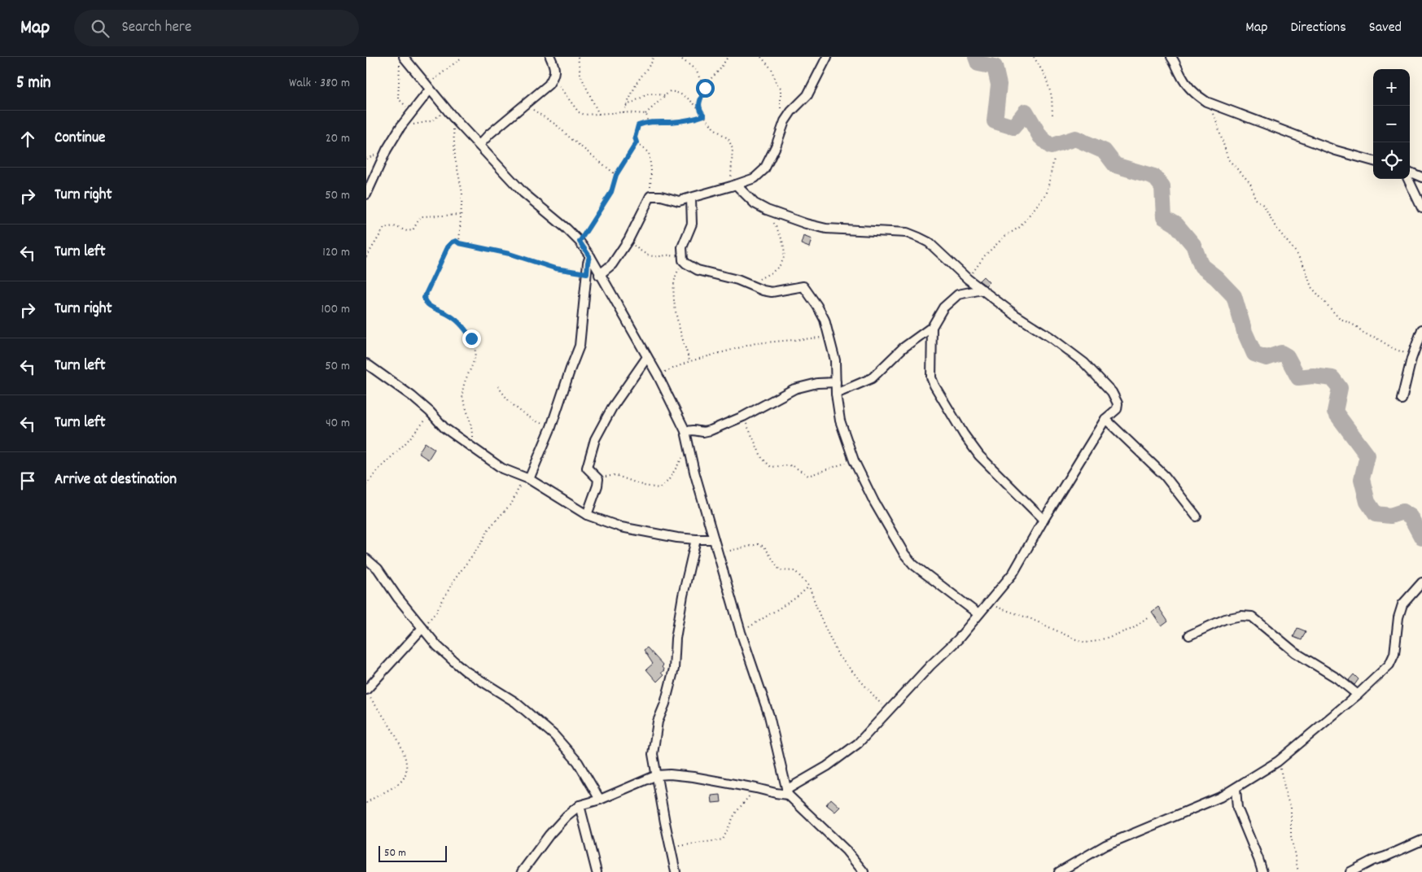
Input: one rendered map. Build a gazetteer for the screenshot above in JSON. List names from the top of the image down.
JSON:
{
  "scale_bar": "50 m",
  "page": {
    "header": "Map",
    "search": "Search here",
    "nav": ["Map", "Directions", "Saved"],
    "heading": ["5 min", "Walk · 380 m"],
    "map_buttons": ["+", "−"],
    "list": [
      ["Continue", "20 m"],
      ["Turn right", "50 m"],
      ["Turn left", "120 m"],
      ["Turn right", "100 m"],
      ["Turn left", "50 m"],
      ["Turn left", "40 m"],
      "Arrive at destination"
    ],
    "scale": "50 m"
  }
}
